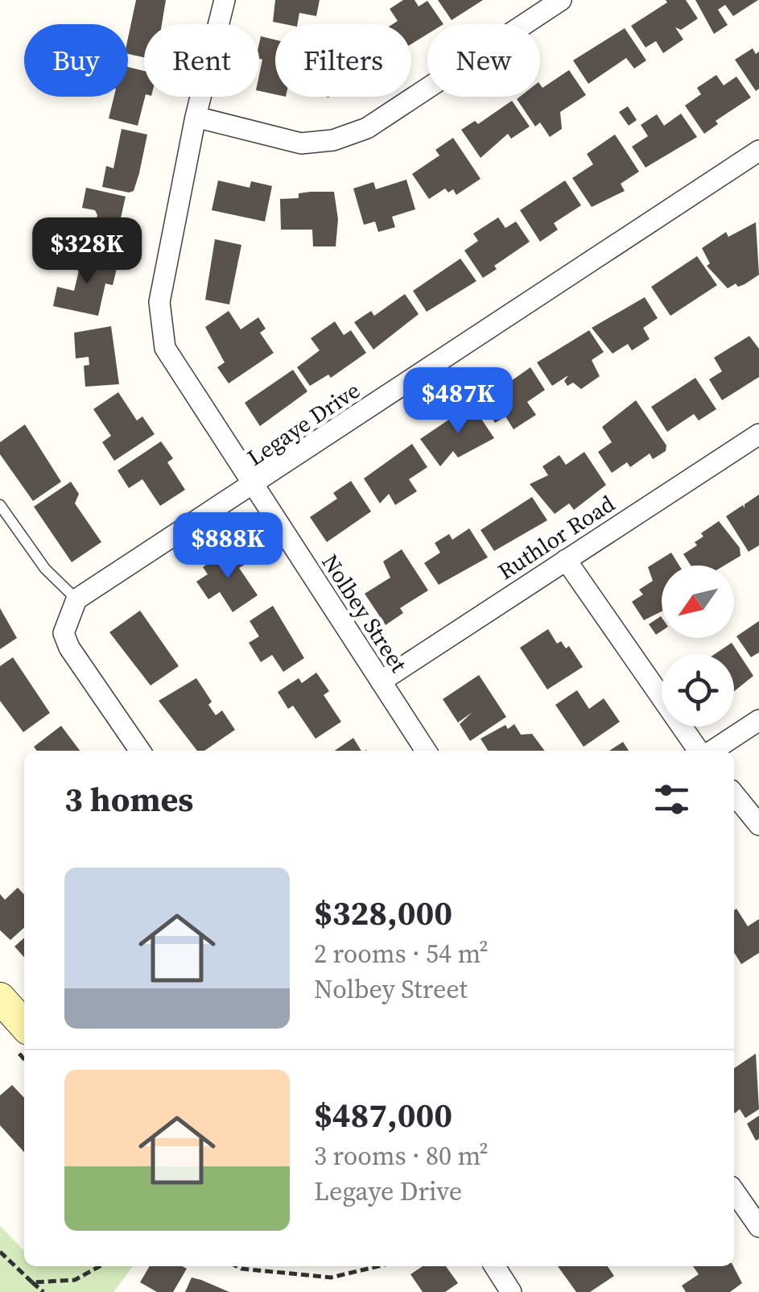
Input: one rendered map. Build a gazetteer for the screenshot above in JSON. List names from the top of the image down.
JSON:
{
  "streets": {
    "street": ["Legaye Drive", "Ruthlor Road", "Nolbey Street"]
  },
  "crossings": [
    ["Legaye Drive", "Nolbey Street"],
    ["Ruthlor Road", "Nolbey Street"]
  ],
  "north": "bottom left",
  "page": {
    "chip": [
      "Buy",
      "Rent",
      "Filters",
      "New"
    ],
    "price": ["$328K", "$487K", "$888K"],
    "heading": "3 homes",
    "list": [
      {
        "name": "$328,000",
        "note": "2 rooms · 54 m² · Nolbey Street"
      },
      {
        "name": "$487,000",
        "note": "3 rooms · 80 m² · Legaye Drive"
      }
    ]
  }
}
